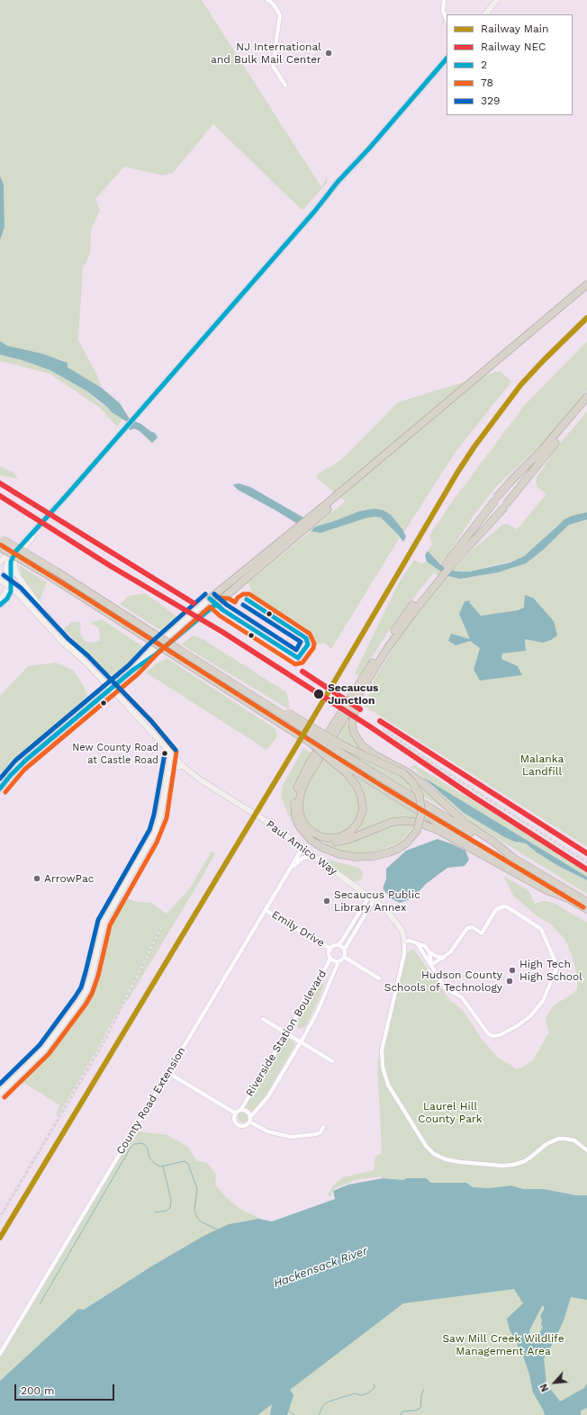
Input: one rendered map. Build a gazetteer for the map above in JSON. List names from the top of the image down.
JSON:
{
  "streets": {
    "main road": ["Paul Amico Way"],
    "street": ["Emily Drive", "Riverside Station Boulevard", "County Road Extension"]
  },
  "crossings": [
    ["Paul Amico Way", "County Road Extension"],
    ["Emily Drive", "Riverside Station Boulevard"],
    ["Emily Drive", "County Road Extension"]
  ],
  "water": ["Hackensack River"],
  "parks": ["Malanka Landfill", "Laurel Hill County Park", "Saw Mill Creek Wildlife Management Area"],
  "places": [
    "NJ International and Bulk Mail Center",
    "Secaucus Junction",
    "New County Road at Castle Road",
    "ArrowPac",
    "Secaucus Public Library Annex",
    "High Tech High School",
    "Hudson County Schools of Technology"
  ],
  "lines": [
    "transit line 2",
    "rail line Main",
    "rail line NEC",
    "transit line 78",
    "transit line 329"
  ],
  "legend": [
    "Railway Main",
    "Railway NEC",
    "2",
    "78",
    "329"
  ],
  "scale_bar": "200 m",
  "north": "bottom left"
}
